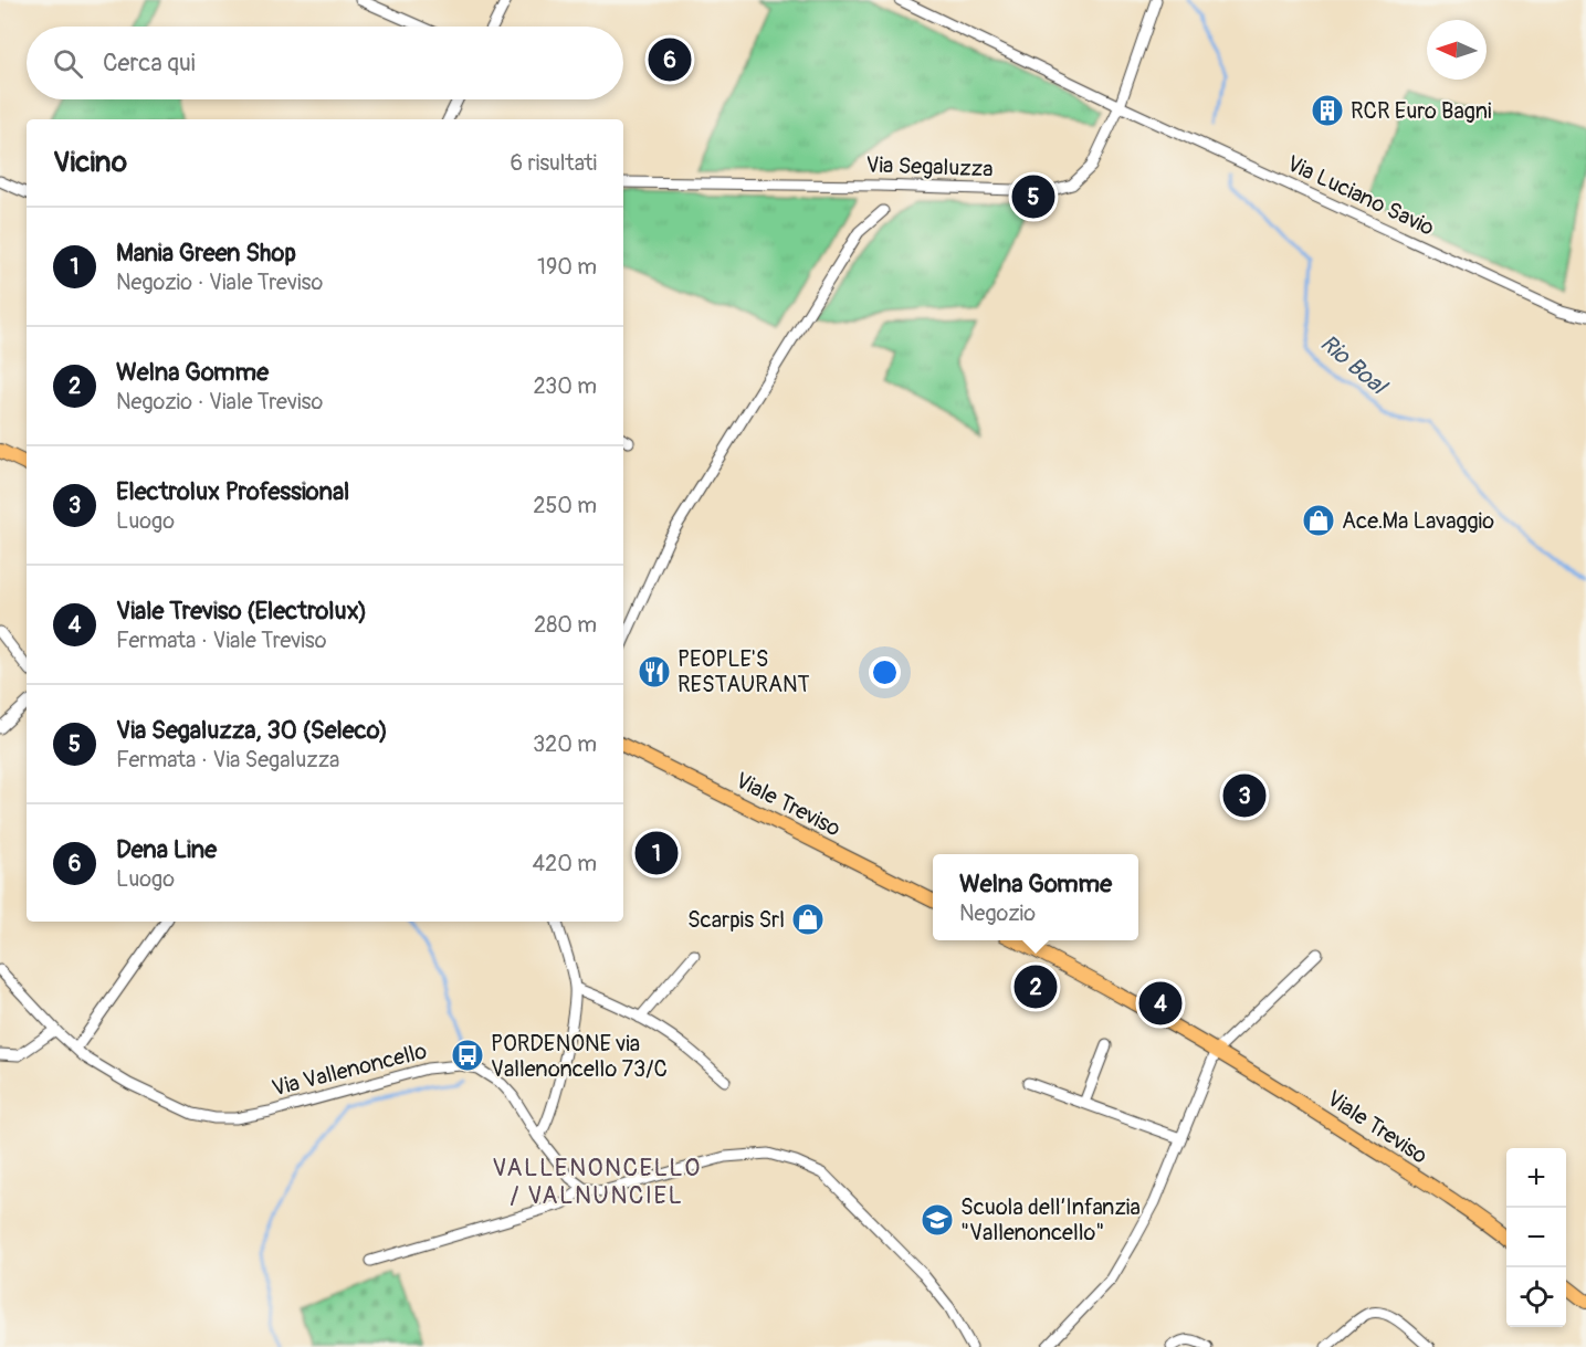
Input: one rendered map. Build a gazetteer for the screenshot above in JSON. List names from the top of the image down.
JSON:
{
  "streets": {
    "main road": ["Viale Treviso"],
    "street": ["Via Segaluzza", "Via Luciano Savio", "Via Vallenoncello"]
  },
  "crossings": [
    ["Via Segaluzza", "Via Luciano Savio"]
  ],
  "districts": ["VALLENONCELLO / VALNUNCIEL"],
  "water": ["Rio Boal"],
  "places": {
    "building": ["RCR Euro Bagni"],
    "shop": ["Ace.Ma Lavaggio", "Scarpis Srl"],
    "restaurant": ["PEOPLE'S RESTAURANT"],
    "bus stop": ["PORDENONE via Vallenoncello 73/C"],
    "school or university": ["Scuola dell’Infanzia \"Vallenoncello\""]
  },
  "north": "left",
  "page": {
    "search": "Cerca qui",
    "pins": [
      "6",
      "5",
      "3",
      "1",
      "2",
      "4"
    ],
    "heading": ["Vicino", "6 risultati"],
    "list": [
      {
        "mark": "1",
        "name": "Mania Green Shop",
        "note": "Negozio · Viale Treviso",
        "value": "190 m"
      },
      {
        "mark": "2",
        "name": "Welna Gomme",
        "note": "Negozio · Viale Treviso",
        "value": "230 m"
      },
      {
        "mark": "3",
        "name": "Electrolux Professional",
        "note": "Luogo",
        "value": "250 m"
      },
      {
        "mark": "4",
        "name": "Viale Treviso (Electrolux)",
        "note": "Fermata · Viale Treviso",
        "value": "280 m"
      },
      {
        "mark": "5",
        "name": "Via Segaluzza, 30 (Seleco)",
        "note": "Fermata · Via Segaluzza",
        "value": "320 m"
      },
      {
        "mark": "6",
        "name": "Dena Line",
        "note": "Luogo",
        "value": "420 m"
      }
    ],
    "popup": ["Welna Gomme", "Negozio"],
    "map_buttons": ["+", "−"]
  }
}
